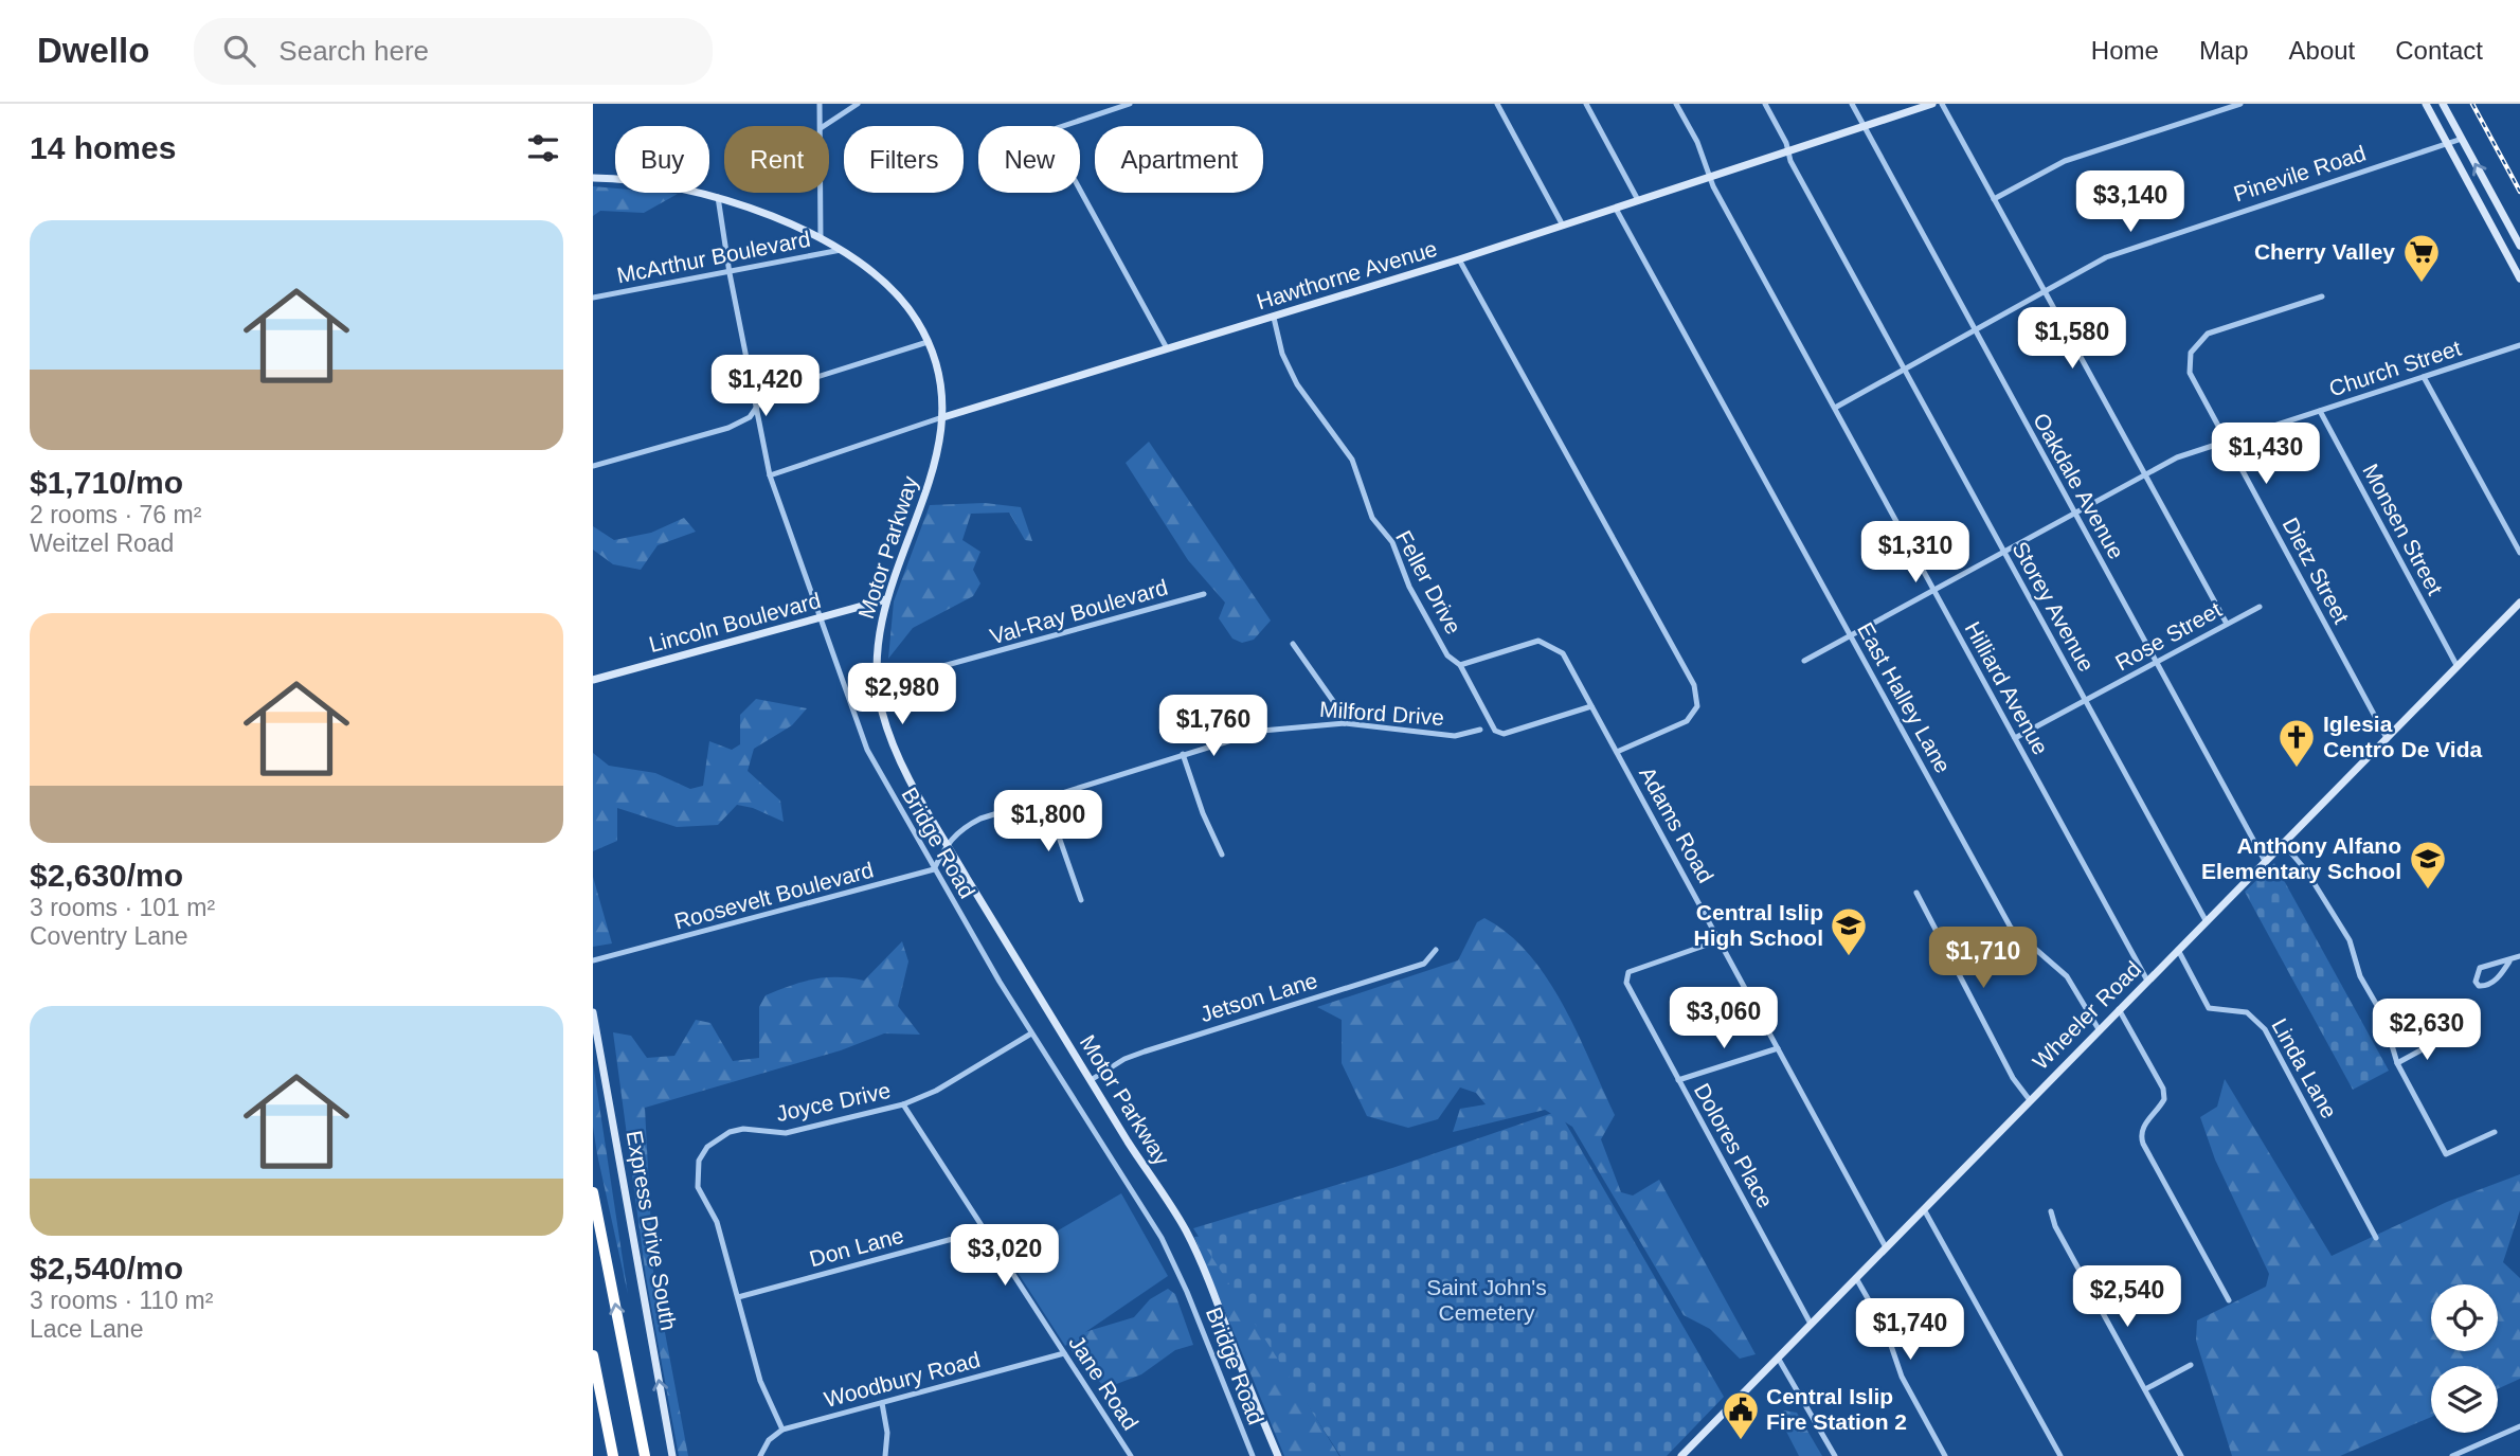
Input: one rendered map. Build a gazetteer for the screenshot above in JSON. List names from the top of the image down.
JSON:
{
  "streets": {
    "main road": [
      "Hawthorne Avenue",
      "Motor Parkway",
      "Lincoln Boulevard",
      "Wheeler Road",
      "Express Drive South"
    ],
    "street": [
      "Pinevile Road",
      "McArthur Boulevard",
      "Church Street",
      "Oakdale Avenue",
      "Monsen Street",
      "Dietz Street",
      "Feller Drive",
      "Storey Avenue",
      "Val-Ray Boulevard",
      "Rose Street",
      "Hilliard Avenue",
      "East Halley Lane",
      "Milford Drive",
      "Adams Road",
      "Bridge Road",
      "Roosevelt Boulevard",
      "Jetson Lane",
      "Linda Lane",
      "Joyce Drive",
      "Dolores Place",
      "Don Lane",
      "Woodbury Road",
      "Jane Road"
    ]
  },
  "crossings": [
    ["Pinevile Road", "Oakdale Avenue"],
    ["Pinevile Road", "Storey Avenue"],
    ["Pinevile Road", "Hilliard Avenue"],
    ["McArthur Boulevard", "Motor Parkway"],
    ["McArthur Boulevard", "Bridge Road"],
    ["Hawthorne Avenue", "Oakdale Avenue"],
    ["Hawthorne Avenue", "Motor Parkway"],
    ["Hawthorne Avenue", "Feller Drive"],
    ["Hawthorne Avenue", "Storey Avenue"],
    ["Hawthorne Avenue", "Hilliard Avenue"],
    ["Hawthorne Avenue", "East Halley Lane"],
    ["Hawthorne Avenue", "Adams Road"],
    ["Hawthorne Avenue", "Bridge Road"],
    ["Church Street", "Oakdale Avenue"],
    ["Church Street", "Monsen Street"],
    ["Church Street", "Dietz Street"],
    ["Church Street", "Storey Avenue"],
    ["Church Street", "Hilliard Avenue"],
    ["Church Street", "East Halley Lane"],
    ["Oakdale Avenue", "Rose Street"],
    ["Oakdale Avenue", "Wheeler Road"],
    ["Monsen Street", "Wheeler Road"],
    ["Motor Parkway", "Val-Ray Boulevard"],
    ["Motor Parkway", "Lincoln Boulevard"],
    ["Motor Parkway", "Milford Drive"],
    ["Motor Parkway", "Bridge Road"],
    ["Motor Parkway", "Jetson Lane"],
    ["Dietz Street", "Wheeler Road"],
    ["Storey Avenue", "Rose Street"],
    ["Storey Avenue", "Wheeler Road"],
    ["Lincoln Boulevard", "Bridge Road"],
    ["Rose Street", "Hilliard Avenue"],
    ["Hilliard Avenue", "Wheeler Road"],
    ["East Halley Lane", "Wheeler Road"],
    ["Adams Road", "Wheeler Road"],
    ["Adams Road", "Dolores Place"],
    ["Bridge Road", "Roosevelt Boulevard"],
    ["Bridge Road", "Joyce Drive"],
    ["Wheeler Road", "Linda Lane"],
    ["Wheeler Road", "Dolores Place"],
    ["Joyce Drive", "Don Lane"],
    ["Joyce Drive", "Woodbury Road"],
    ["Joyce Drive", "Jane Road"],
    ["Don Lane", "Jane Road"],
    ["Woodbury Road", "Jane Road"]
  ],
  "one_way": ["Express Drive South"],
  "parks": ["Saint John's Cemetery"],
  "places": {
    "supermarket": ["Cherry Valley"],
    "church": ["Iglesia Centro De Vida"],
    "school or university": ["Anthony Alfano Elementary School", "Central Islip High School"],
    "public building": ["Central Islip Fire Station 2"]
  },
  "page": {
    "header": "Dwello",
    "search": "Search here",
    "nav": [
      "Home",
      "Map",
      "About",
      "Contact"
    ],
    "heading": "14 homes",
    "chip": [
      "Buy",
      "Rent",
      "Filters",
      "New",
      "Apartment"
    ],
    "price": [
      "$3,140",
      "$1,580",
      "$1,420",
      "$1,430",
      "$1,310",
      "$2,980",
      "$1,760",
      "$1,800",
      "$1,710",
      "$3,060",
      "$2,630",
      "$3,020",
      "$2,540",
      "$1,740"
    ],
    "list": [
      {
        "name": "$1,710/mo",
        "note": "2 rooms · 76 m² · Weitzel Road"
      },
      {
        "name": "$2,630/mo",
        "note": "3 rooms · 101 m² · Coventry Lane"
      },
      {
        "name": "$2,540/mo",
        "note": "3 rooms · 110 m² · Lace Lane"
      }
    ]
  }
}
